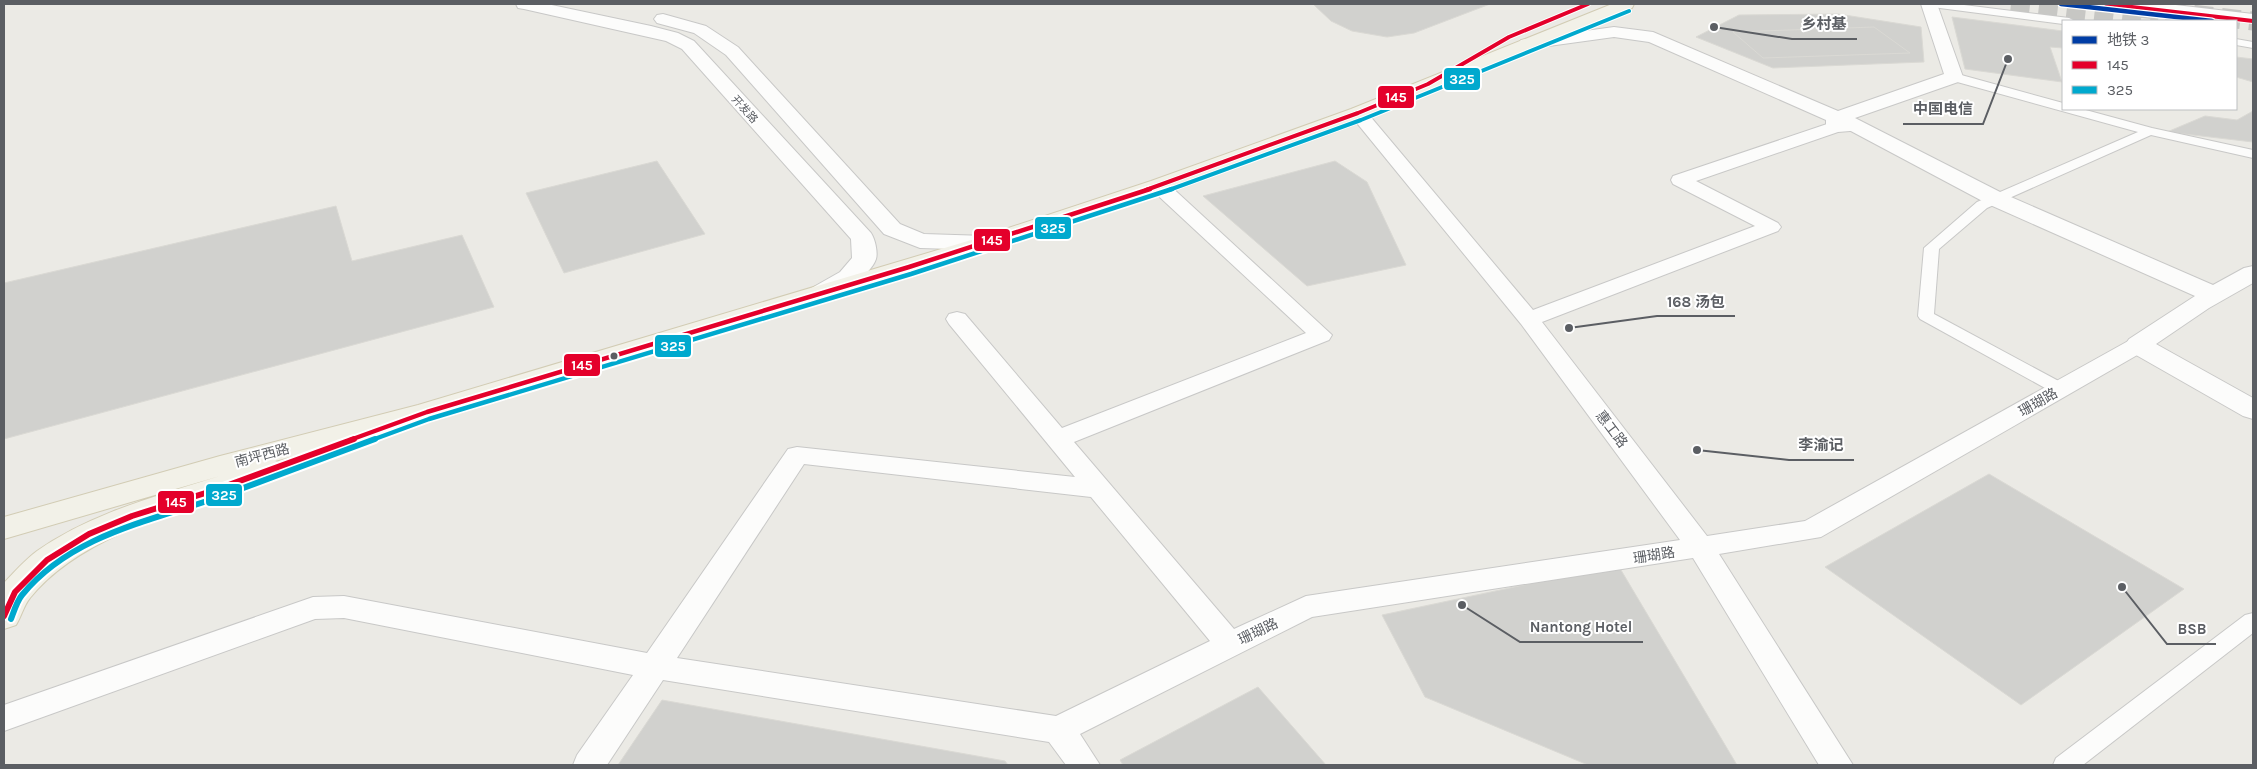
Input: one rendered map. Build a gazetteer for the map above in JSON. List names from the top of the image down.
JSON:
{
  "streets": {
    "main road": ["南坪西路"],
    "street": ["开发路", "珊瑚路", "惠工路"]
  },
  "crossings": [
    ["开发路", "南坪西路"],
    ["珊瑚路", "惠工路"],
    ["惠工路", "南坪西路"]
  ],
  "places": [
    "乡村基",
    "中国电信",
    "168 汤包",
    "李渝记",
    "BSB",
    "Nantong Hotel"
  ],
  "lines": ["metro line 3", "transit line 145", "transit line 325"],
  "legend": ["地铁 3", "145", "325"]
}
